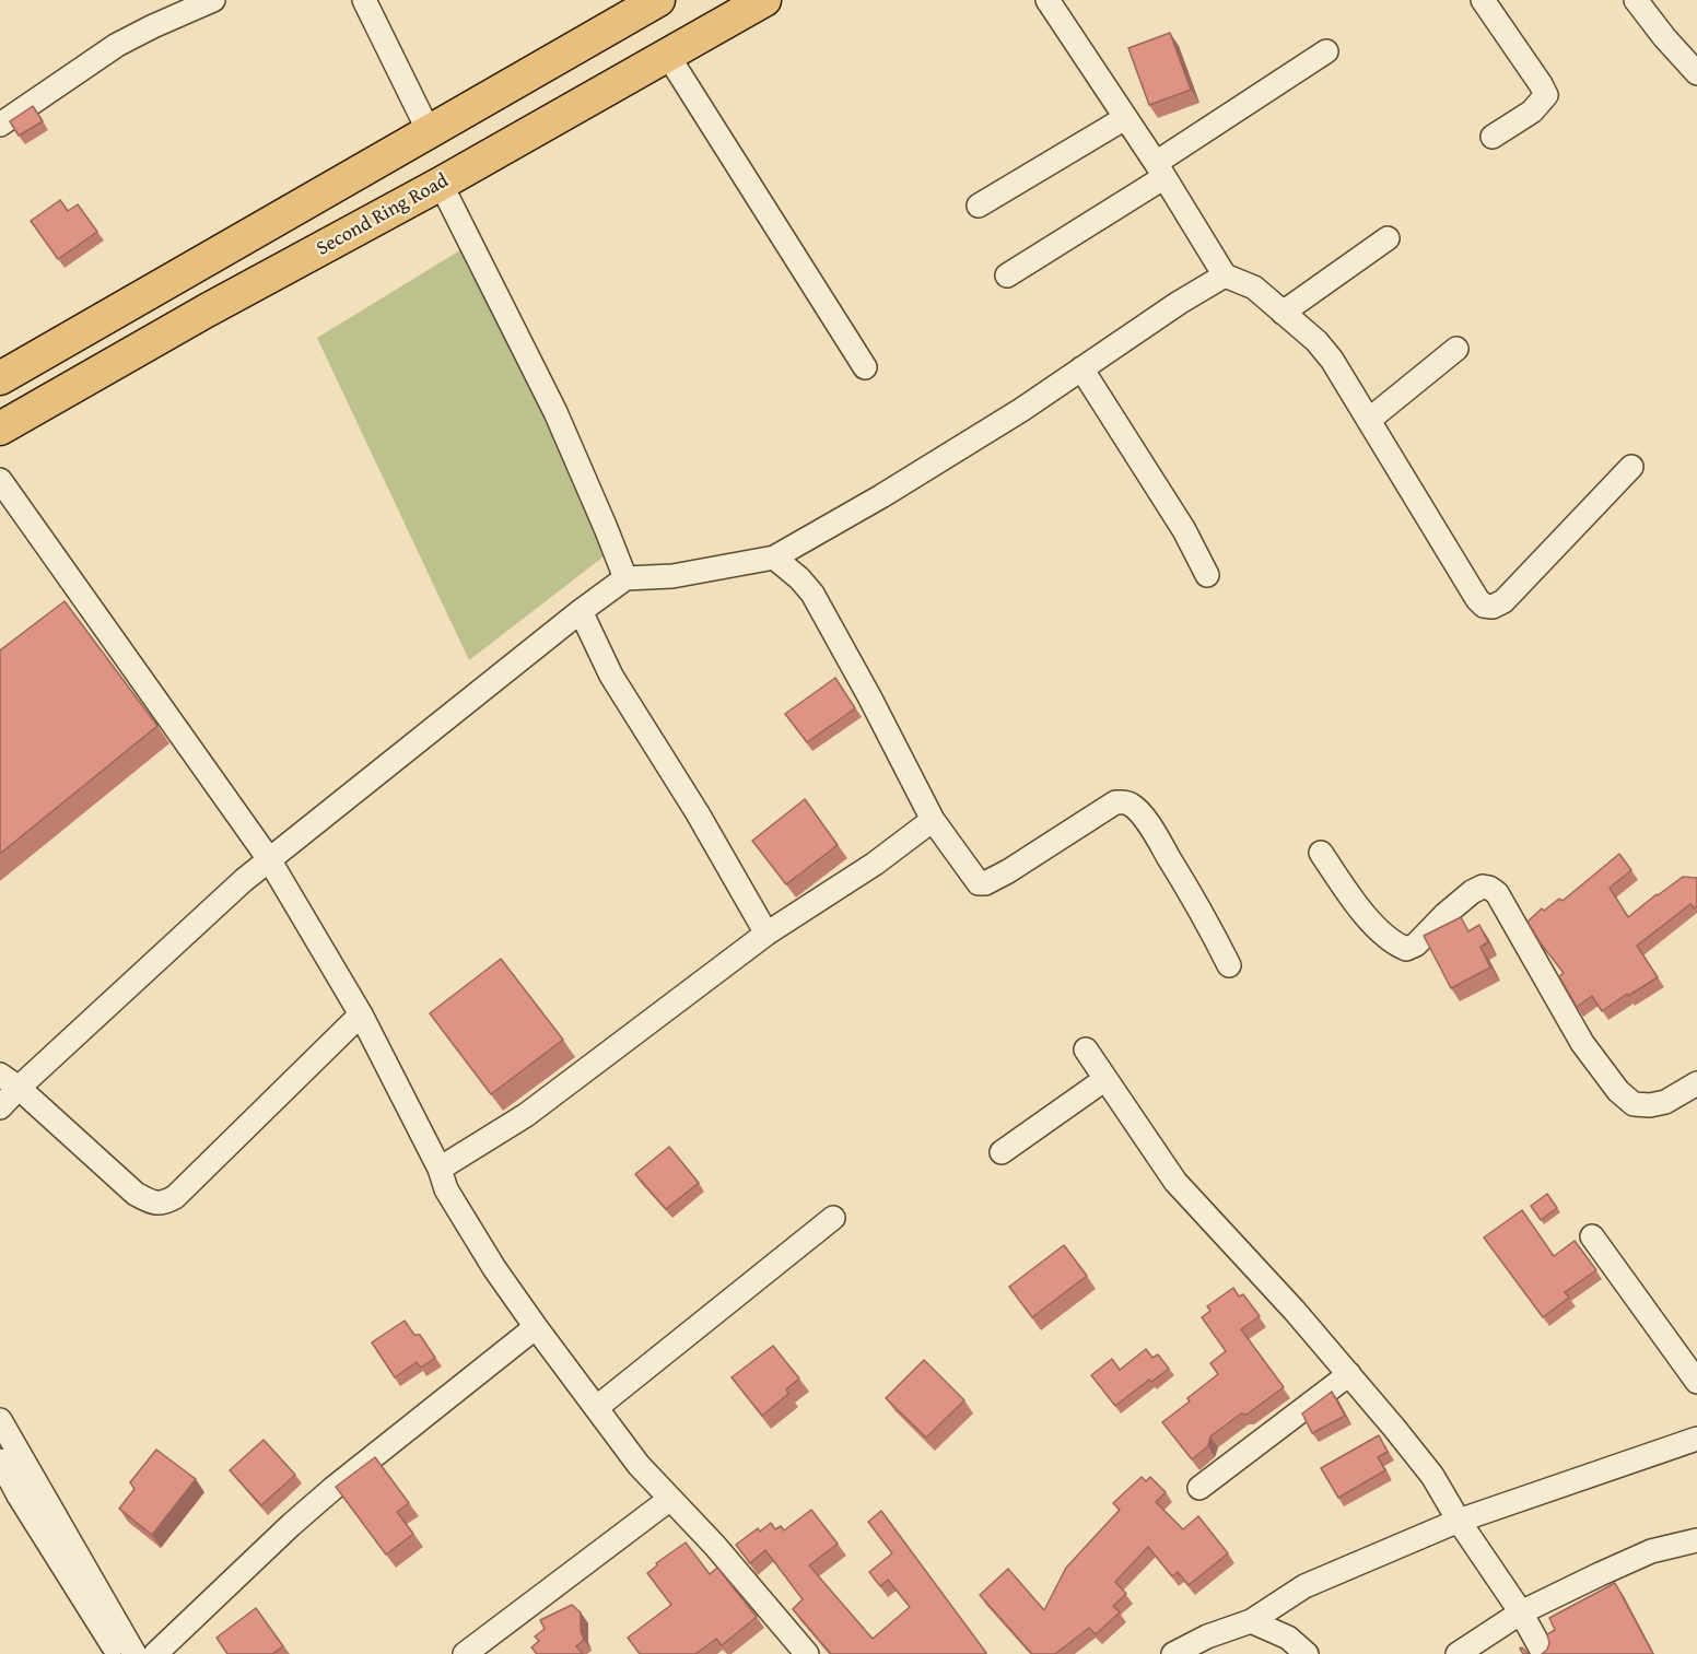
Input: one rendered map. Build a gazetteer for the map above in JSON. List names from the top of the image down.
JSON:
{
  "streets": {
    "highway": ["Second Ring Road"]
  }
}
